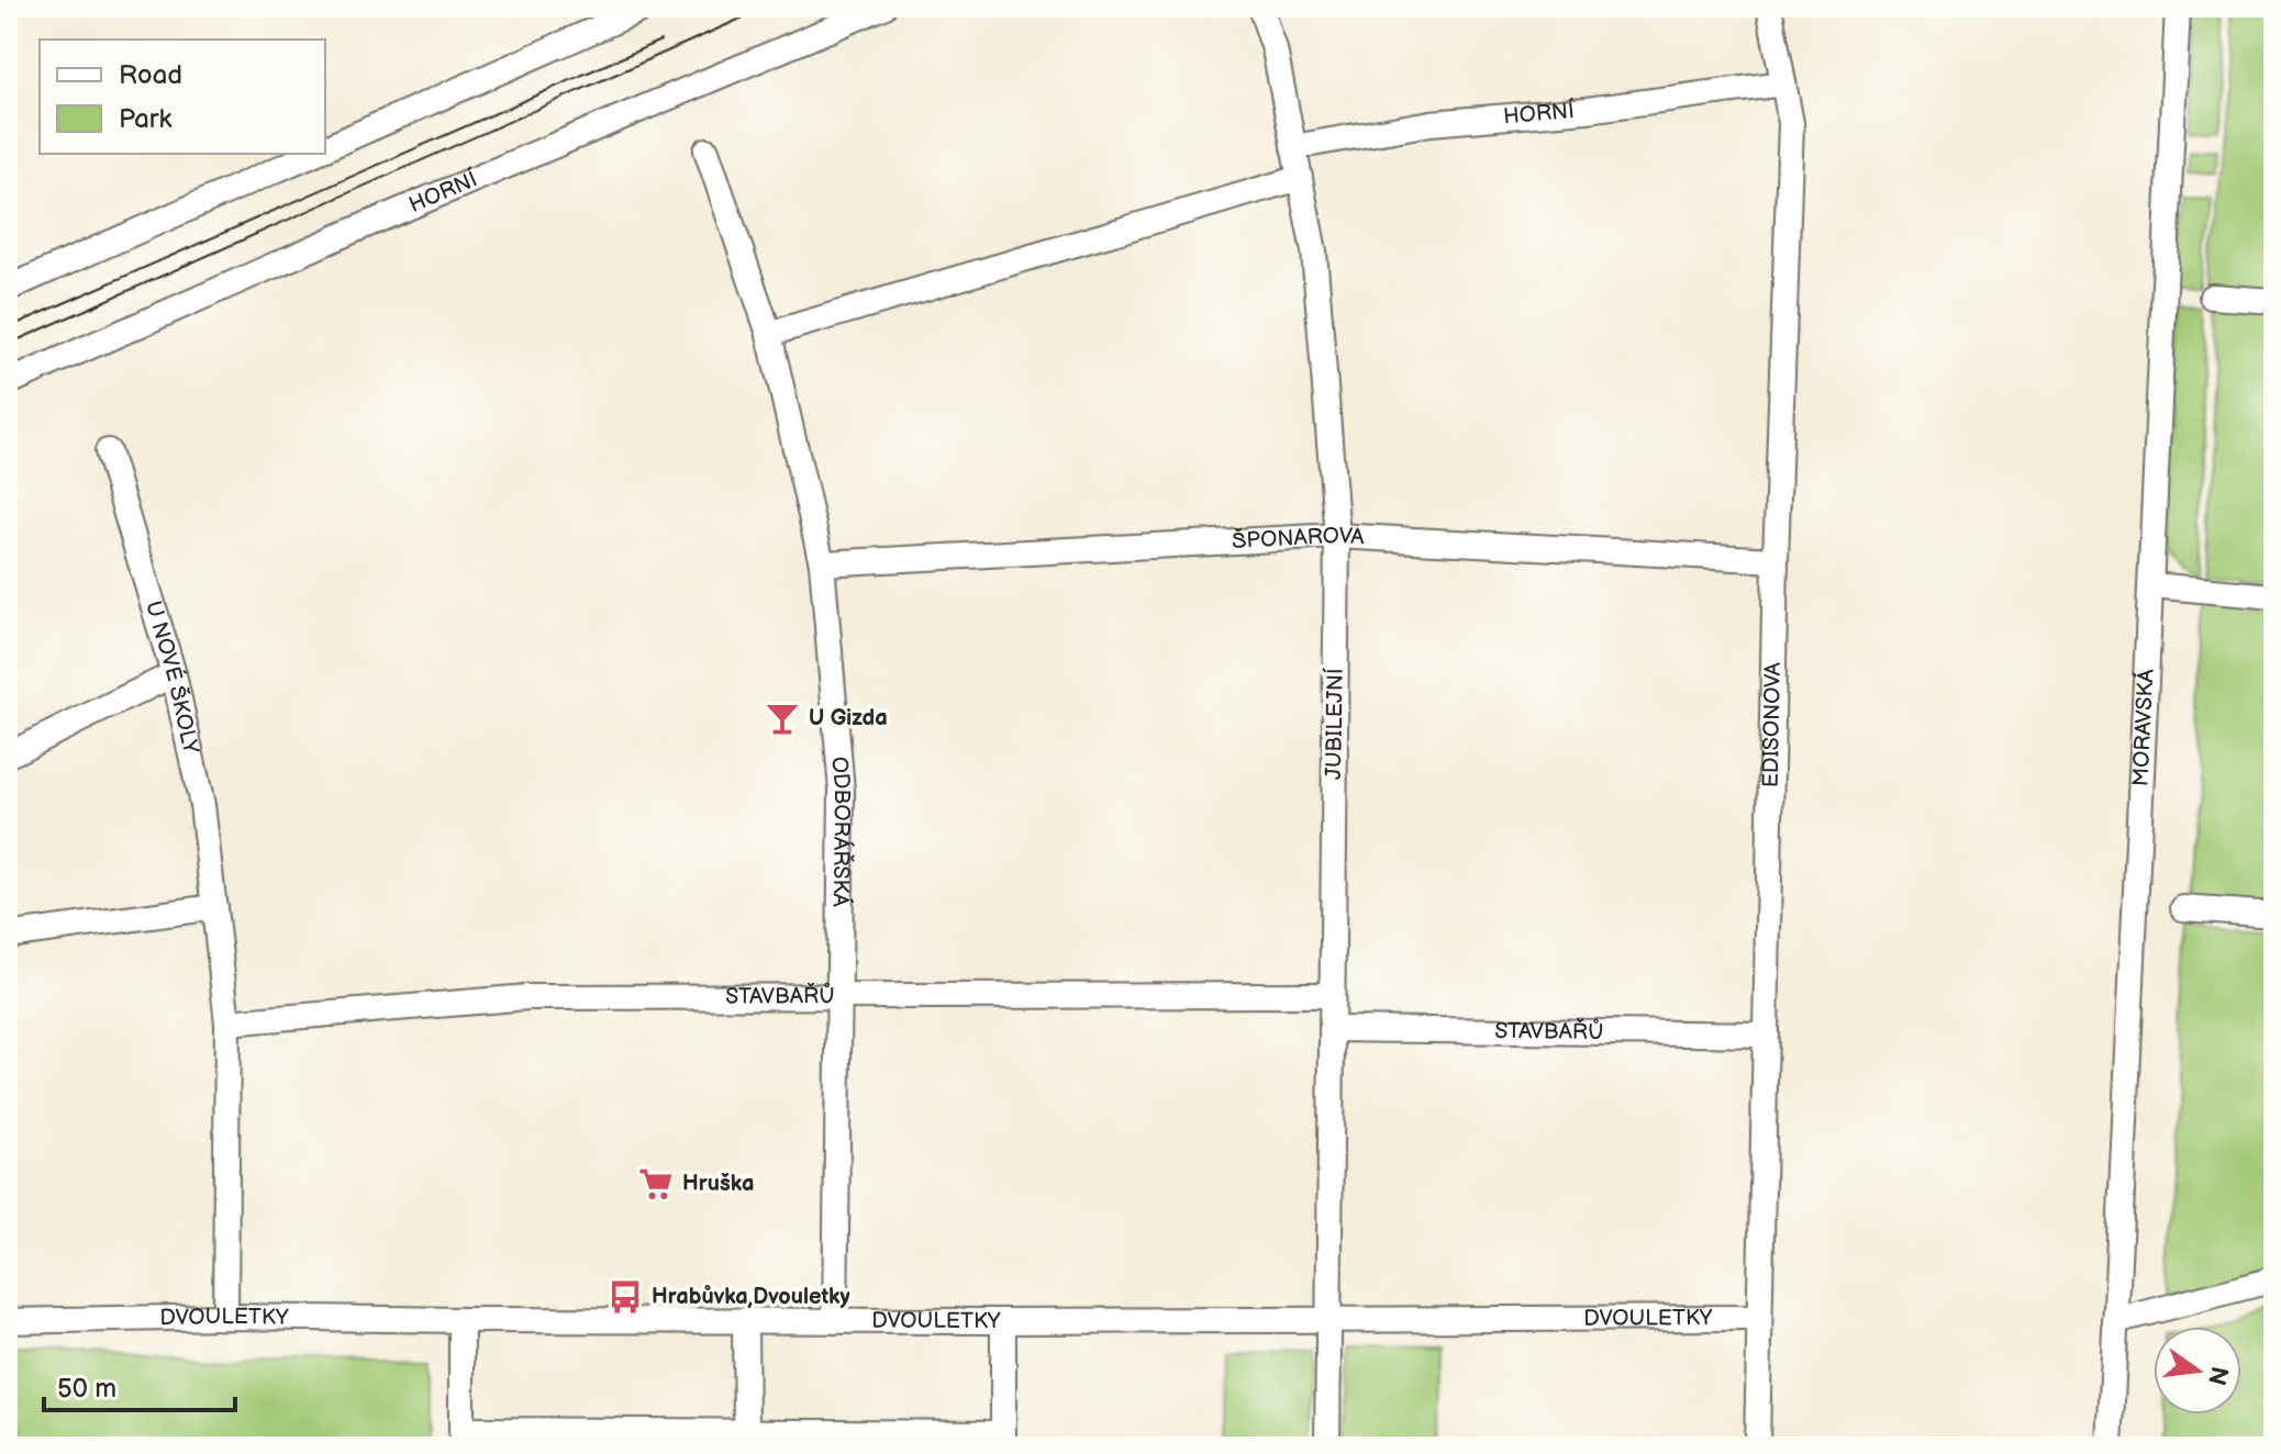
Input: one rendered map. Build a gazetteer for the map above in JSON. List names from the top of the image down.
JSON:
{
  "streets": {
    "street": [
      "HORNÍ",
      "ŠPONAROVA",
      "U NOVÉ ŠKOLY",
      "JUBILEJNÍ",
      "EDISONOVA",
      "MORAVSKÁ",
      "ODBORÁŘSKÁ",
      "STAVBAŘŮ",
      "DVOULETKY"
    ]
  },
  "crossings": [
    ["HORNÍ", "JUBILEJNÍ"],
    ["HORNÍ", "EDISONOVA"],
    ["ŠPONAROVA", "JUBILEJNÍ"],
    ["ŠPONAROVA", "EDISONOVA"],
    ["ŠPONAROVA", "ODBORÁŘSKÁ"],
    ["U NOVÉ ŠKOLY", "STAVBAŘŮ"],
    ["U NOVÉ ŠKOLY", "DVOULETKY"],
    ["JUBILEJNÍ", "STAVBAŘŮ"],
    ["JUBILEJNÍ", "DVOULETKY"],
    ["EDISONOVA", "STAVBAŘŮ"],
    ["EDISONOVA", "DVOULETKY"],
    ["ODBORÁŘSKÁ", "STAVBAŘŮ"],
    ["ODBORÁŘSKÁ", "DVOULETKY"]
  ],
  "places": {
    "bar": ["U Gizda"],
    "supermarket": ["Hruška"],
    "bus stop": ["Hrabůvka,Dvouletky"]
  },
  "legend": ["Road", "Park"],
  "scale_bar": "50 m",
  "north": "right"
}
